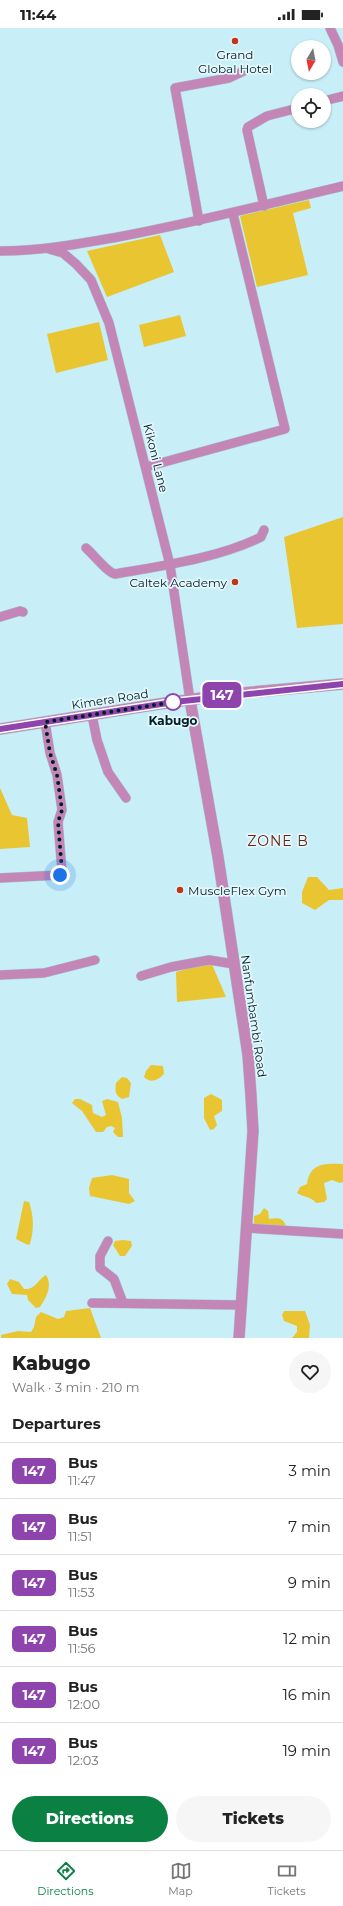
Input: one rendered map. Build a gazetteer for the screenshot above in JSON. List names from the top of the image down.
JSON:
{
  "streets": {
    "street": ["Kikoni Lane", "Kimera Road", "Nanfumbambi Road"]
  },
  "crossings": [
    ["Kikoni Lane", "Kimera Road"],
    ["Kikoni Lane", "Nanfumbambi Road"],
    ["Kimera Road", "Nanfumbambi Road"]
  ],
  "districts": ["ZONE B"],
  "places": [
    "Grand Global Hotel",
    "Caltek Academy",
    "Kabugo",
    "MuscleFlex Gym"
  ],
  "lines": ["bus line 147"],
  "north": "bottom",
  "page": {
    "status": "11:44",
    "on_map": "147",
    "heading": [
      ["Kabugo", "Walk · 3 min · 210 m"],
      "Departures"
    ],
    "list": [
      {
        "mark": "147",
        "name": "Bus",
        "note": "11:47",
        "value": "3 min"
      },
      {
        "mark": "147",
        "name": "Bus",
        "note": "11:51",
        "value": "7 min"
      },
      {
        "mark": "147",
        "name": "Bus",
        "note": "11:53",
        "value": "9 min"
      },
      {
        "mark": "147",
        "name": "Bus",
        "note": "11:56",
        "value": "12 min"
      },
      {
        "mark": "147",
        "name": "Bus",
        "note": "12:00",
        "value": "16 min"
      },
      {
        "mark": "147",
        "name": "Bus",
        "note": "12:03",
        "value": "19 min"
      }
    ],
    "buttons": ["Directions", "Tickets"],
    "tabs": ["Directions", "Map", "Tickets"]
  }
}
